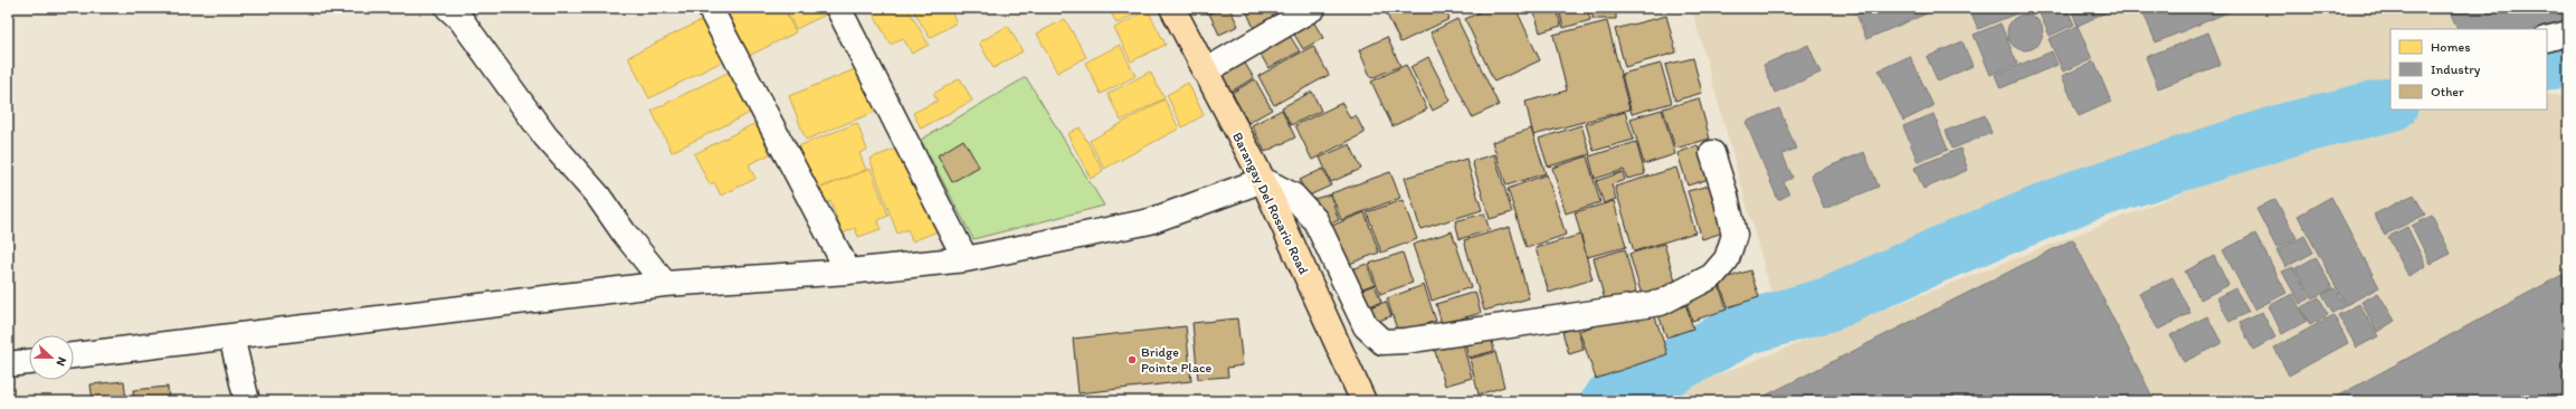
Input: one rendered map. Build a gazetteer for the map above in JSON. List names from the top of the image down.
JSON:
{
  "streets": {
    "main road": ["Barangay Del Rosario Road"]
  },
  "places": ["Bridge Pointe Place"],
  "legend": ["Homes", "Industry", "Other"],
  "north": "right"
}
